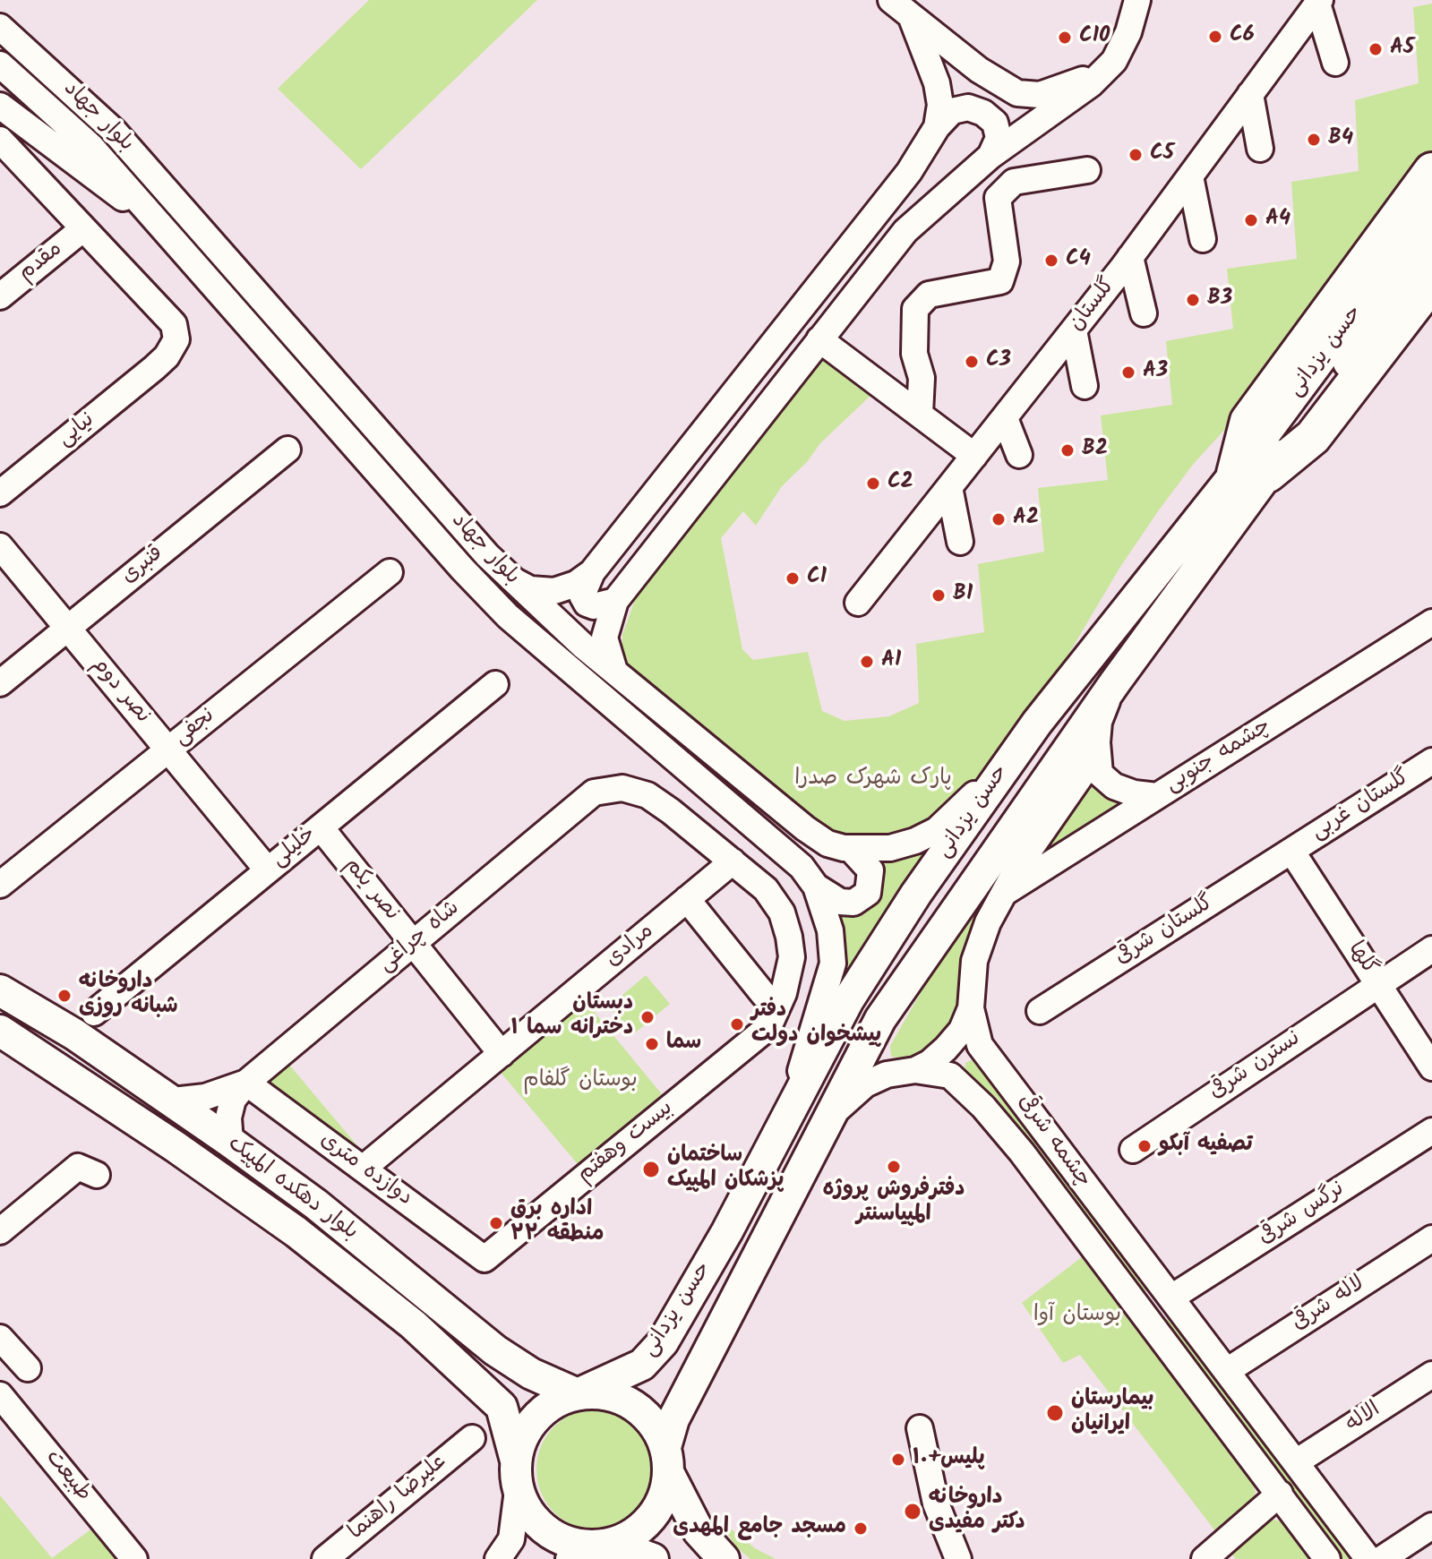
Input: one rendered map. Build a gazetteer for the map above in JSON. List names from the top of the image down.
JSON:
{
  "streets": {
    "main road": ["حسن یزدانی", "بلوار دهکده المپیک"],
    "street": [
      "بلوار جهاد",
      "مقدم",
      "گلستان",
      "نیایی",
      "قنبری",
      "نصر دوم",
      "نجفی",
      "چشمه جنوبی",
      "گلستان غربی",
      "خلیلی",
      "نصر یکم",
      "گلستان شرقی",
      "شاه چراغی",
      "مرادی",
      "گلها",
      "نسترن شرقی",
      "چشمه شرقی",
      "بیست وهفتم",
      "دوازده متری",
      "نرگس شرقی",
      "لاله شرقی",
      "الاله",
      "طبیعت",
      "علیرضا راهنما"
    ]
  },
  "crossings": [
    ["بلوار جهاد", "حسن یزدانی"],
    ["مقدم", "نیایی"],
    ["حسن یزدانی", "چشمه شرقی"],
    ["حسن یزدانی", "بلوار دهکده المپیک"],
    ["قنبری", "نصر دوم"],
    ["نصر دوم", "نجفی"],
    ["نصر دوم", "خلیلی"],
    ["چشمه جنوبی", "چشمه شرقی"],
    ["گلستان غربی", "گلستان شرقی"],
    ["گلستان غربی", "گلها"],
    ["خلیلی", "نصر یکم"],
    ["نصر یکم", "شاه چراغی"],
    ["نصر یکم", "مرادی"],
    ["گلستان شرقی", "گلها"],
    ["شاه چراغی", "مرادی"],
    ["شاه چراغی", "بیست وهفتم"],
    ["شاه چراغی", "دوازده متری"],
    ["مرادی", "بیست وهفتم"],
    ["مرادی", "دوازده متری"],
    ["گلها", "نسترن شرقی"],
    ["چشمه شرقی", "نرگس شرقی"],
    ["چشمه شرقی", "لاله شرقی"],
    ["چشمه شرقی", "الاله"],
    ["بیست وهفتم", "دوازده متری"]
  ],
  "parks": ["پارک شهرک صدرا", "بوستان گلفام", "بوستان آوا"],
  "places": [
    "C6",
    "C10",
    "A5",
    "B4",
    "C5",
    "A4",
    "C4",
    "B3",
    "C3",
    "A3",
    "B2",
    "C2",
    "A2",
    "C1",
    "B1",
    "A1",
    "داروخانه شبانه روزی",
    "دبستان دخترانه سما ۱",
    "دفتر پیشخوان دولت",
    "سما",
    "تصفیه آبکو",
    "دفترفروش پروژه المپیاسنتر",
    "ساختمان پزشکان المپیک",
    "اداره برق منطقه ۲۲",
    "بیمارستان ایرانیان",
    "پلیس+۱۰",
    "داروخانه دکتر مفیدی",
    "مسجد جامع المهدی"
  ]
}
